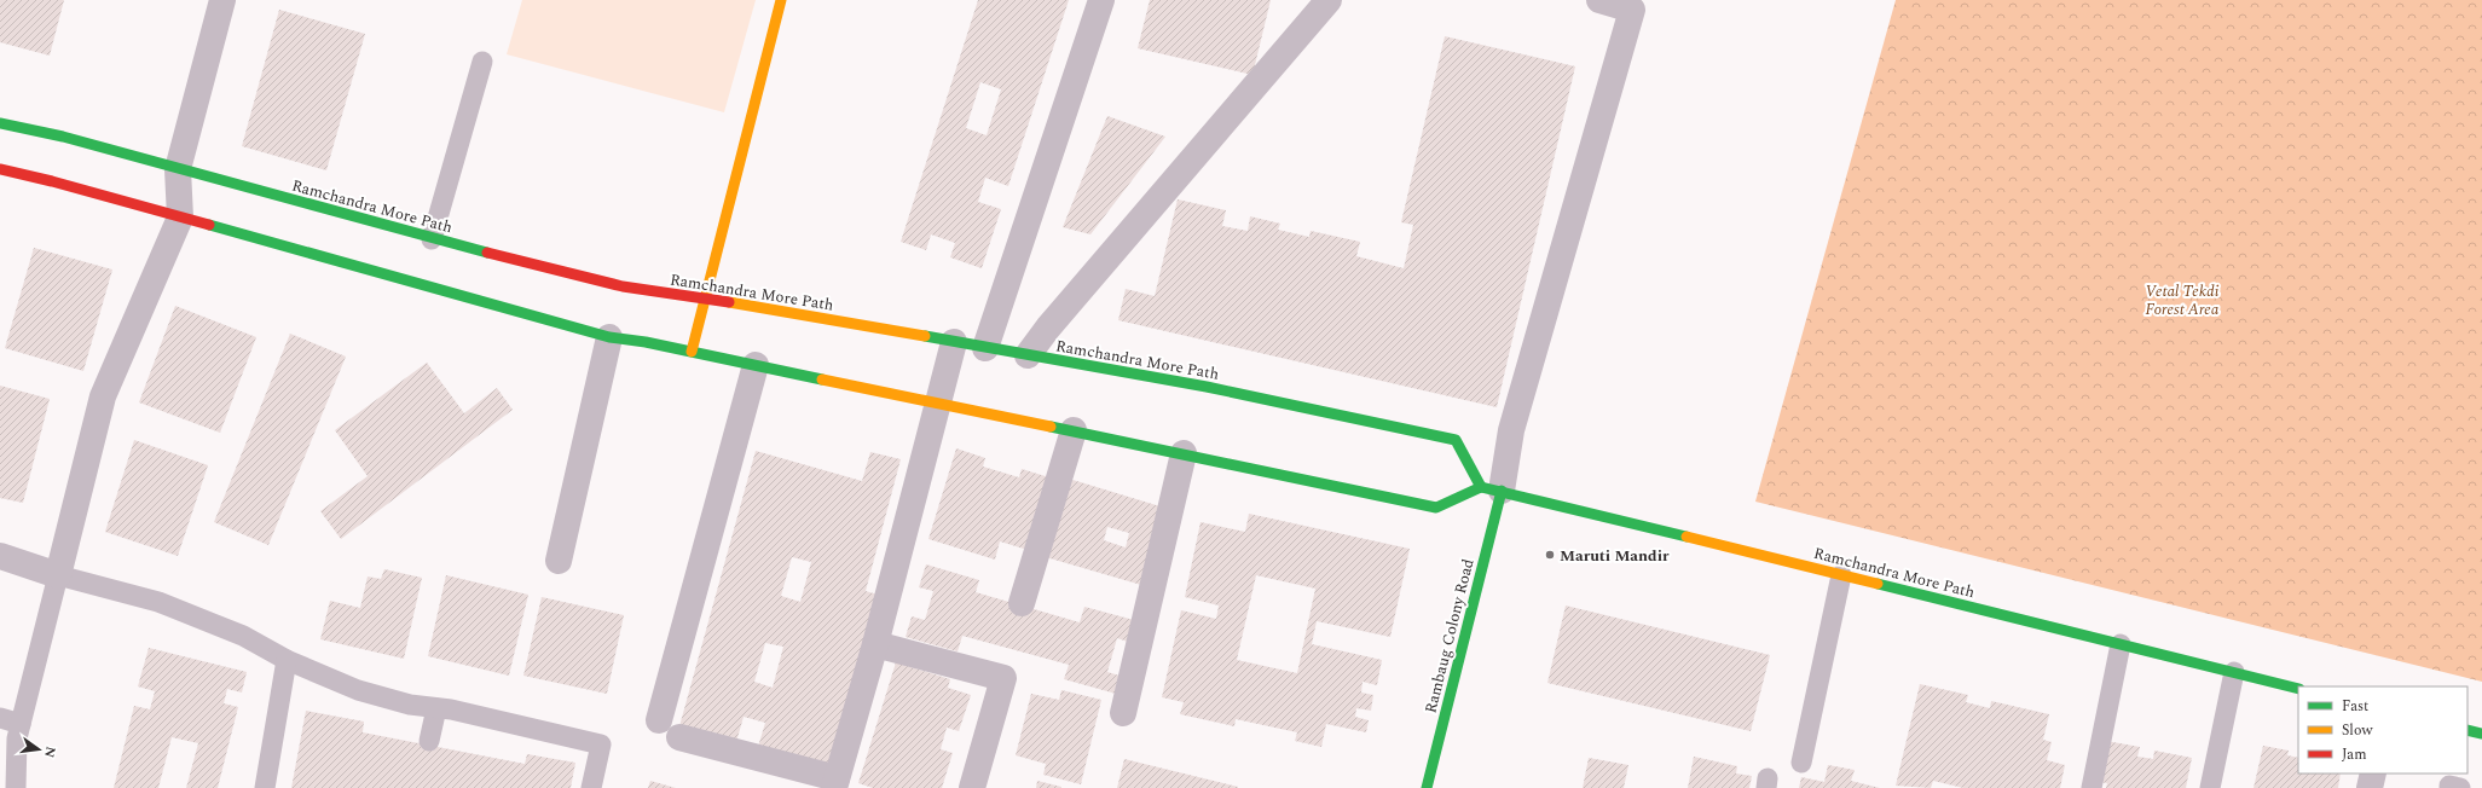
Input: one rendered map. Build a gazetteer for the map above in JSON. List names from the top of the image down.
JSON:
{
  "streets": {
    "street": ["Ramchandra More Path", "Rambaug Colony Road"]
  },
  "crossings": [
    ["Ramchandra More Path", "Rambaug Colony Road"]
  ],
  "parks": ["Vetal Tekdi Forest Area"],
  "places": ["Maruti Mandir"],
  "legend": ["Fast", "Slow", "Jam"],
  "north": "right"
}
